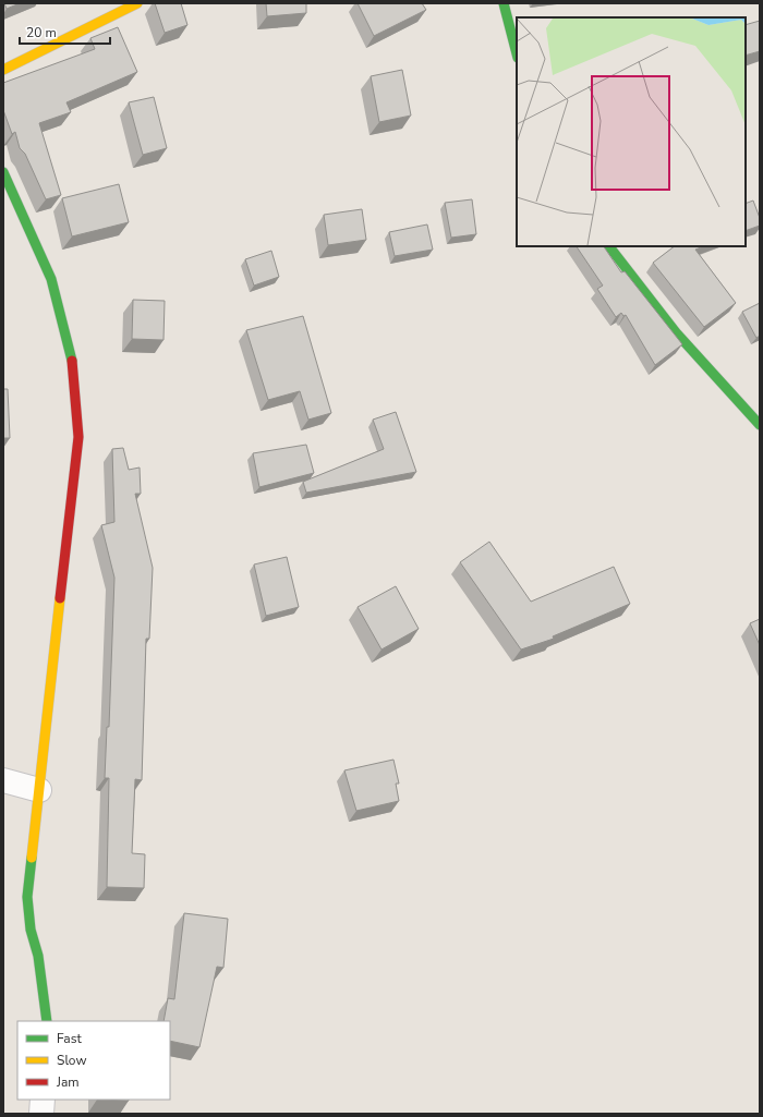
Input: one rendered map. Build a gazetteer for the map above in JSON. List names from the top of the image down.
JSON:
{
  "legend": ["Fast", "Slow", "Jam"],
  "scale_bar": "20 m"
}
